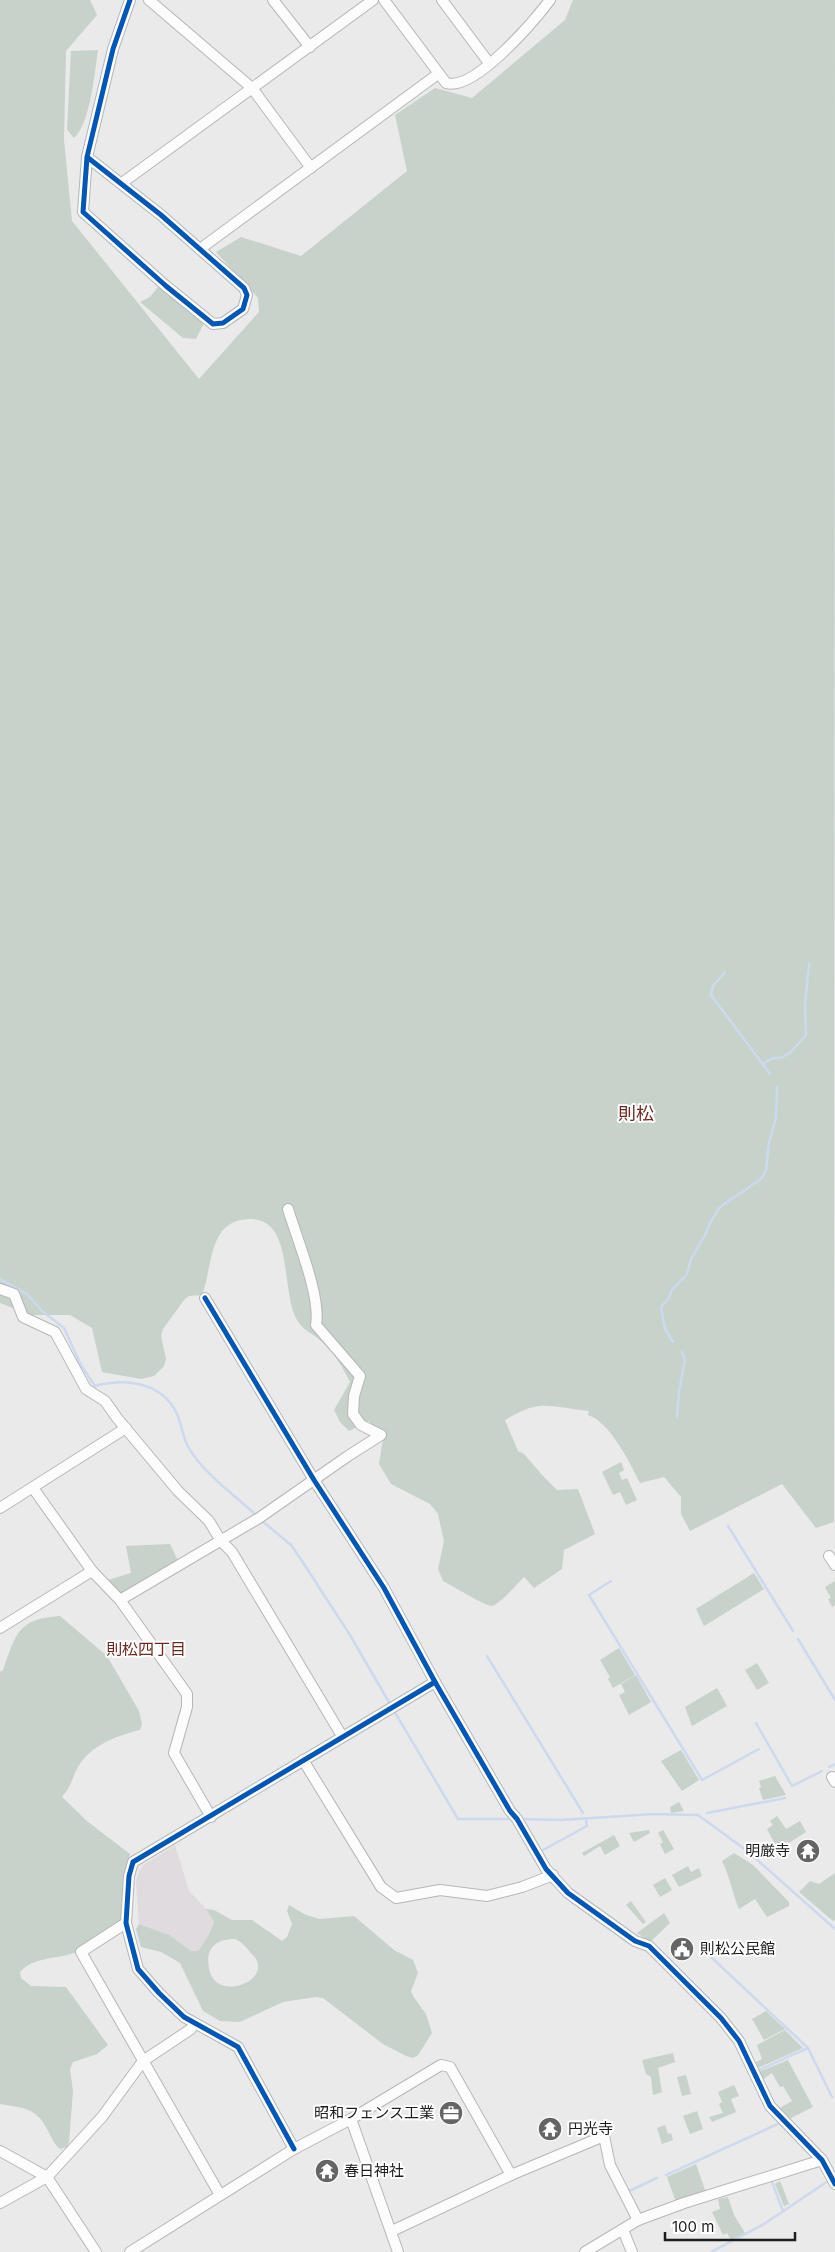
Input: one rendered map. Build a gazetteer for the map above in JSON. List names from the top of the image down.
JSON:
{
  "districts": ["則松", "則松四丁目"],
  "places": {
    "temple": ["明厳寺", "円光寺", "春日神社"],
    "public building": ["則松公民館"],
    "office": ["昭和フェンス工業"]
  },
  "scale_bar": "100 m"
}
